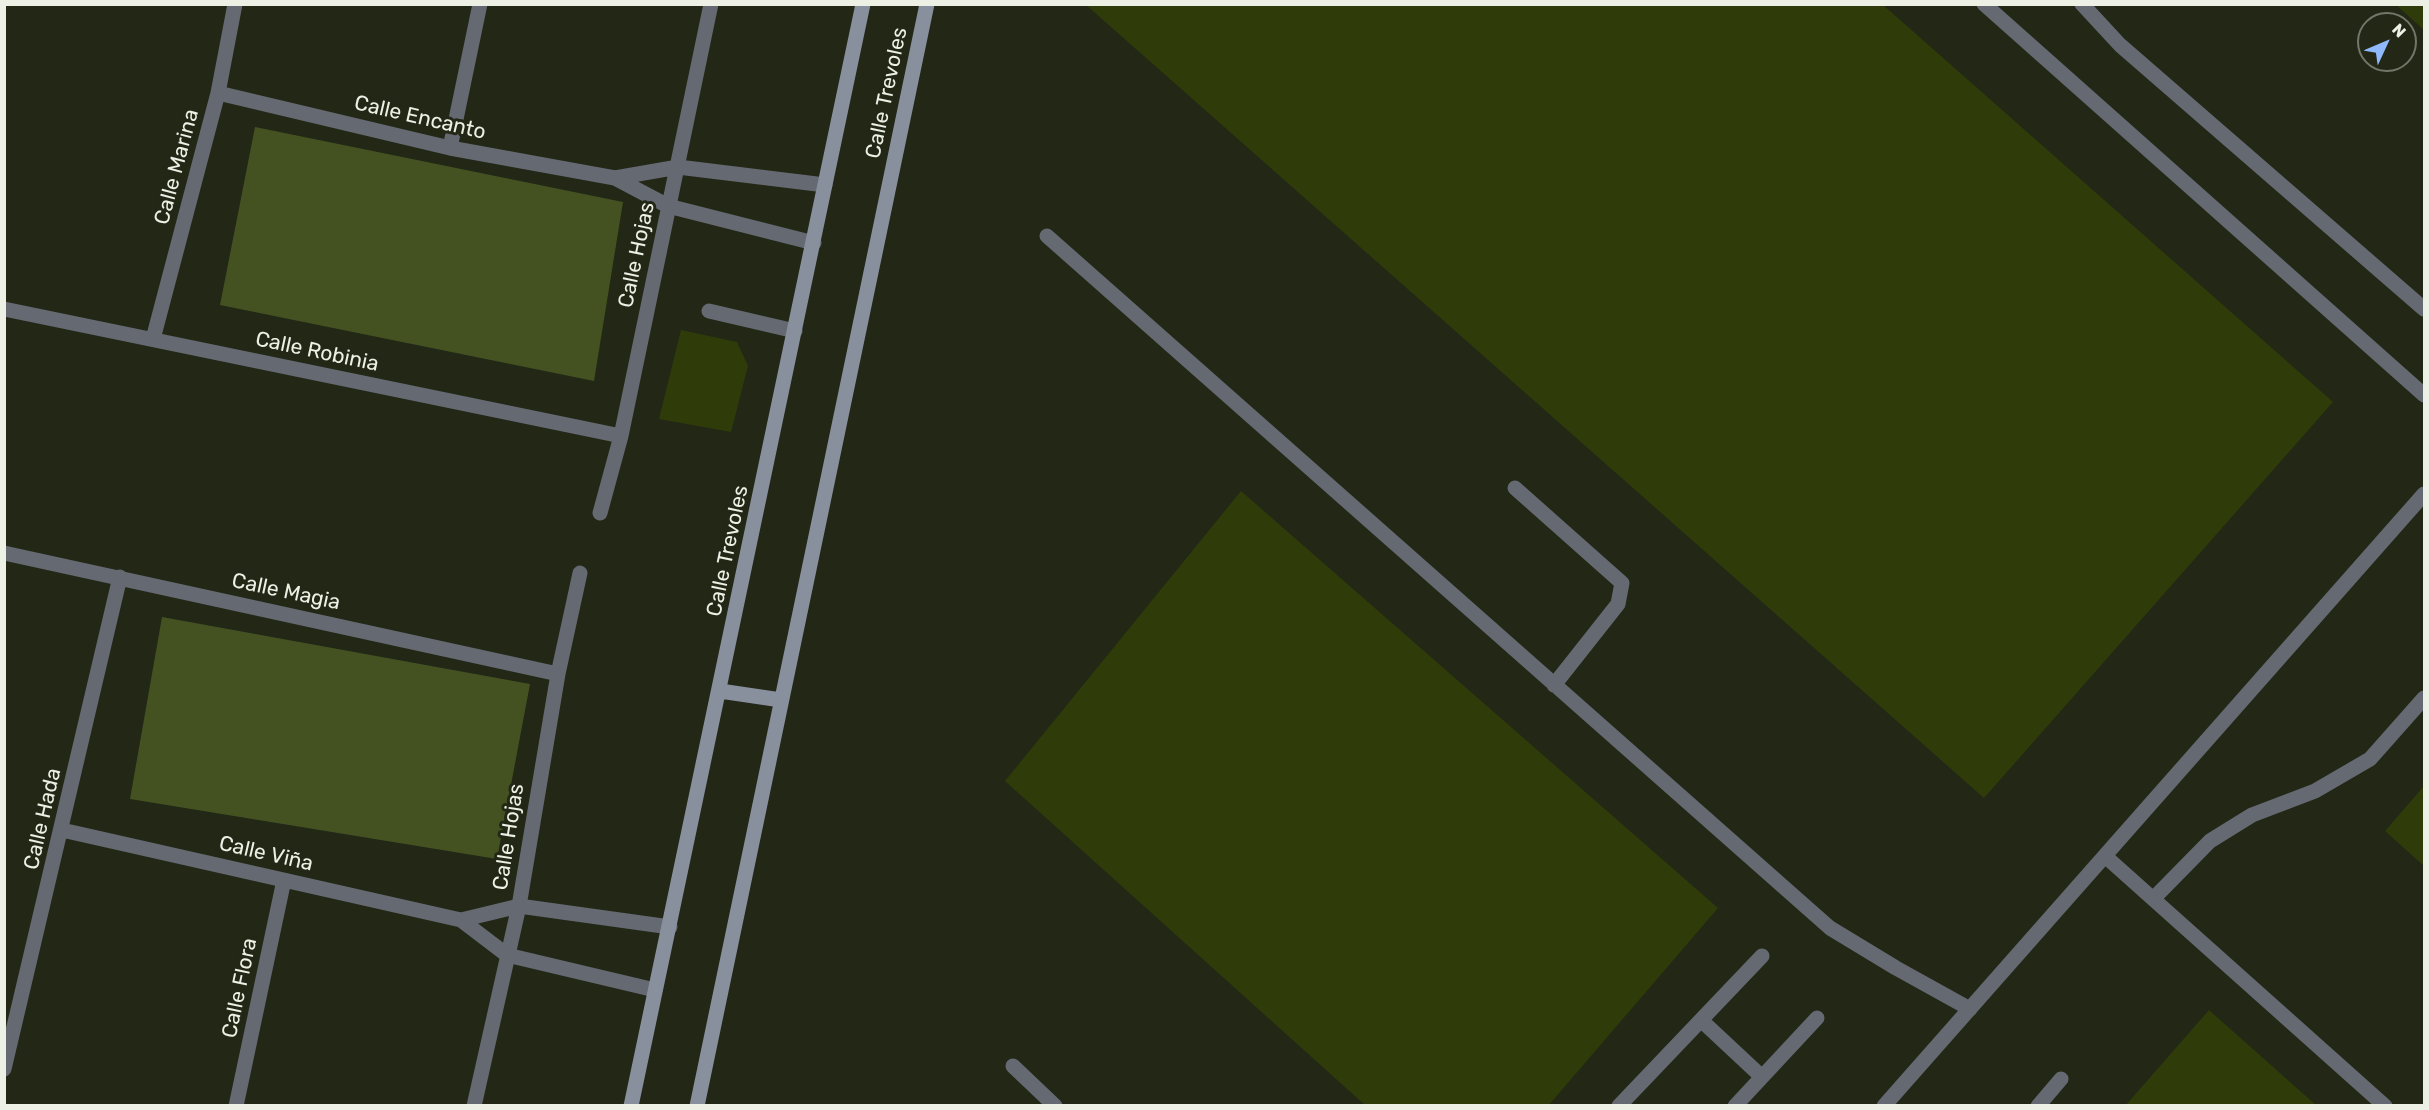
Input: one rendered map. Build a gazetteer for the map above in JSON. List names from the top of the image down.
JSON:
{
  "streets": {
    "street": [
      "Calle Trevoles",
      "Calle Encanto",
      "Calle Marina",
      "Calle Hojas",
      "Calle Robinia",
      "Calle Magia",
      "Calle Hada",
      "Calle Viña",
      "Calle Flora"
    ]
  },
  "crossings": [
    ["Calle Trevoles", "Calle Encanto"],
    ["Calle Trevoles", "Calle Viña"],
    ["Calle Encanto", "Calle Marina"],
    ["Calle Encanto", "Calle Hojas"],
    ["Calle Marina", "Calle Robinia"],
    ["Calle Hojas", "Calle Robinia"],
    ["Calle Hojas", "Calle Magia"],
    ["Calle Hojas", "Calle Viña"],
    ["Calle Magia", "Calle Hada"],
    ["Calle Hada", "Calle Viña"],
    ["Calle Viña", "Calle Flora"]
  ],
  "north": "top right"
}
